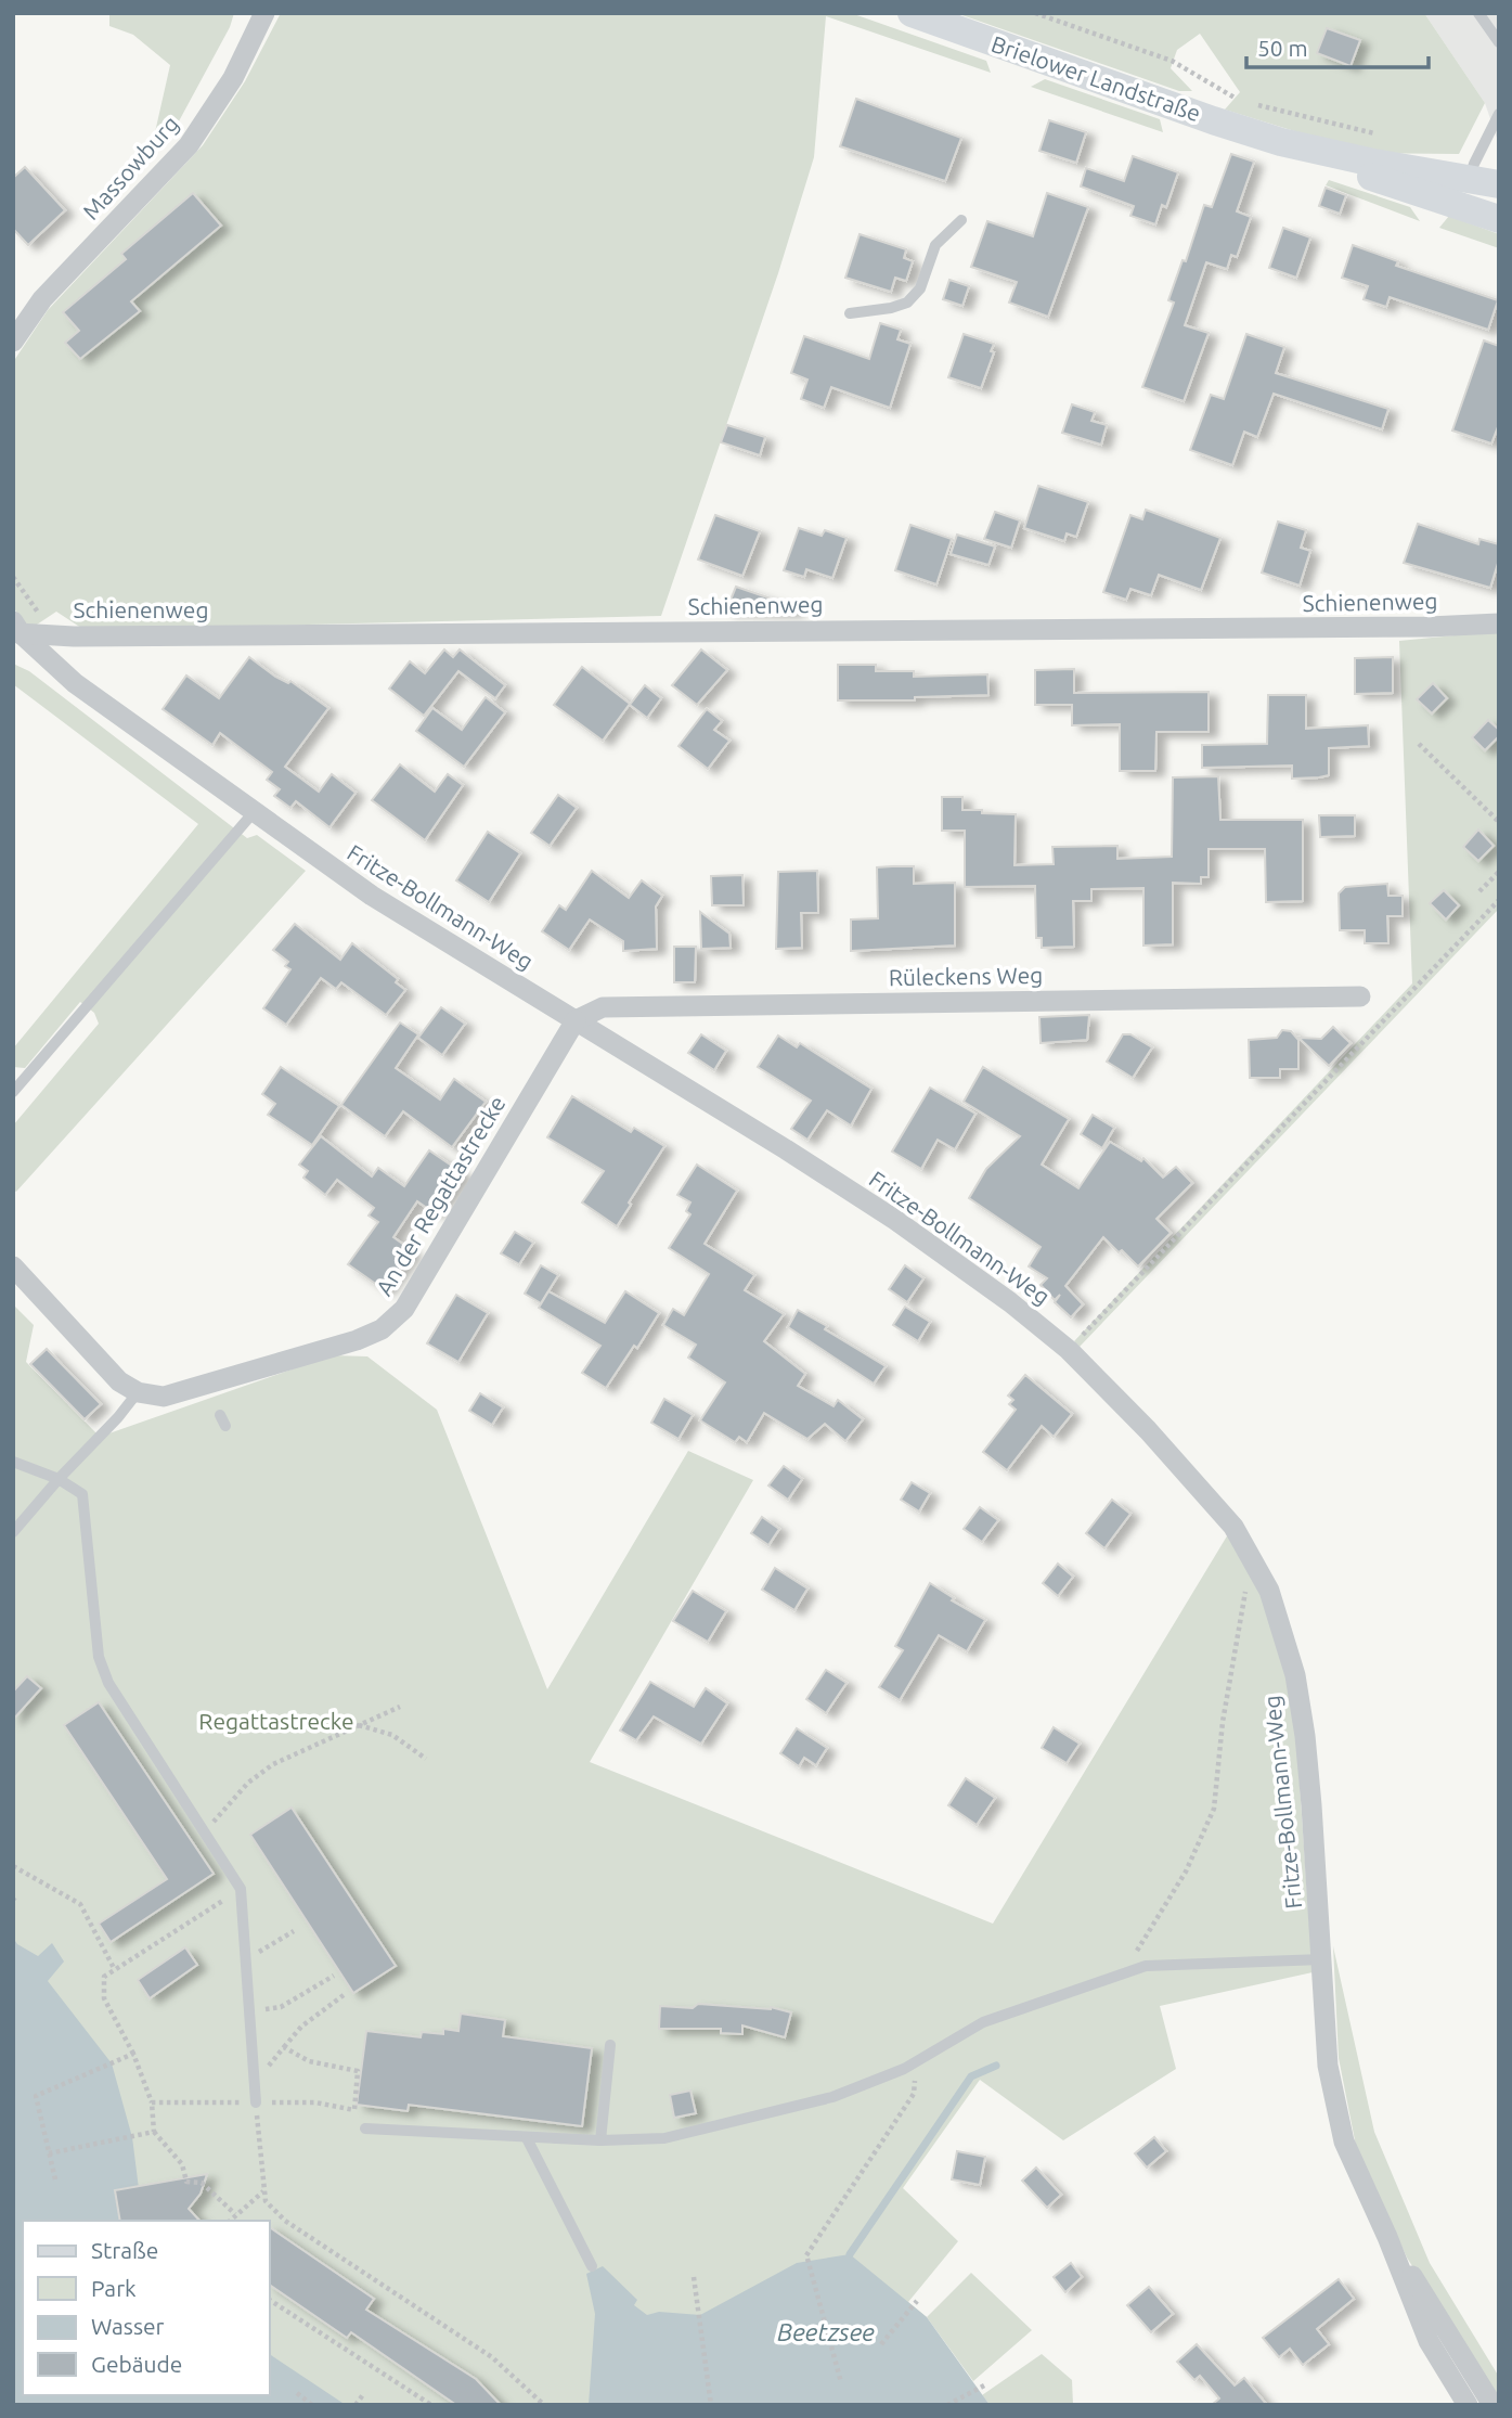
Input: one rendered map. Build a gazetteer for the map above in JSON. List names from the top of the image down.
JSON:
{
  "streets": {
    "main road": ["Brielower Landstraße"],
    "street": [
      "Massowburg",
      "Schienenweg",
      "Fritze-Bollmann-Weg",
      "Rüleckens Weg",
      "An der Regattastrecke"
    ]
  },
  "crossings": [
    ["Schienenweg", "Fritze-Bollmann-Weg"],
    ["Fritze-Bollmann-Weg", "Rüleckens Weg"],
    ["Fritze-Bollmann-Weg", "An der Regattastrecke"],
    ["Rüleckens Weg", "An der Regattastrecke"]
  ],
  "water": ["Beetzsee"],
  "parks": ["Regattastrecke"],
  "legend": [
    "Straße",
    "Park",
    "Wasser",
    "Gebäude"
  ],
  "scale_bar": "50 m"
}
